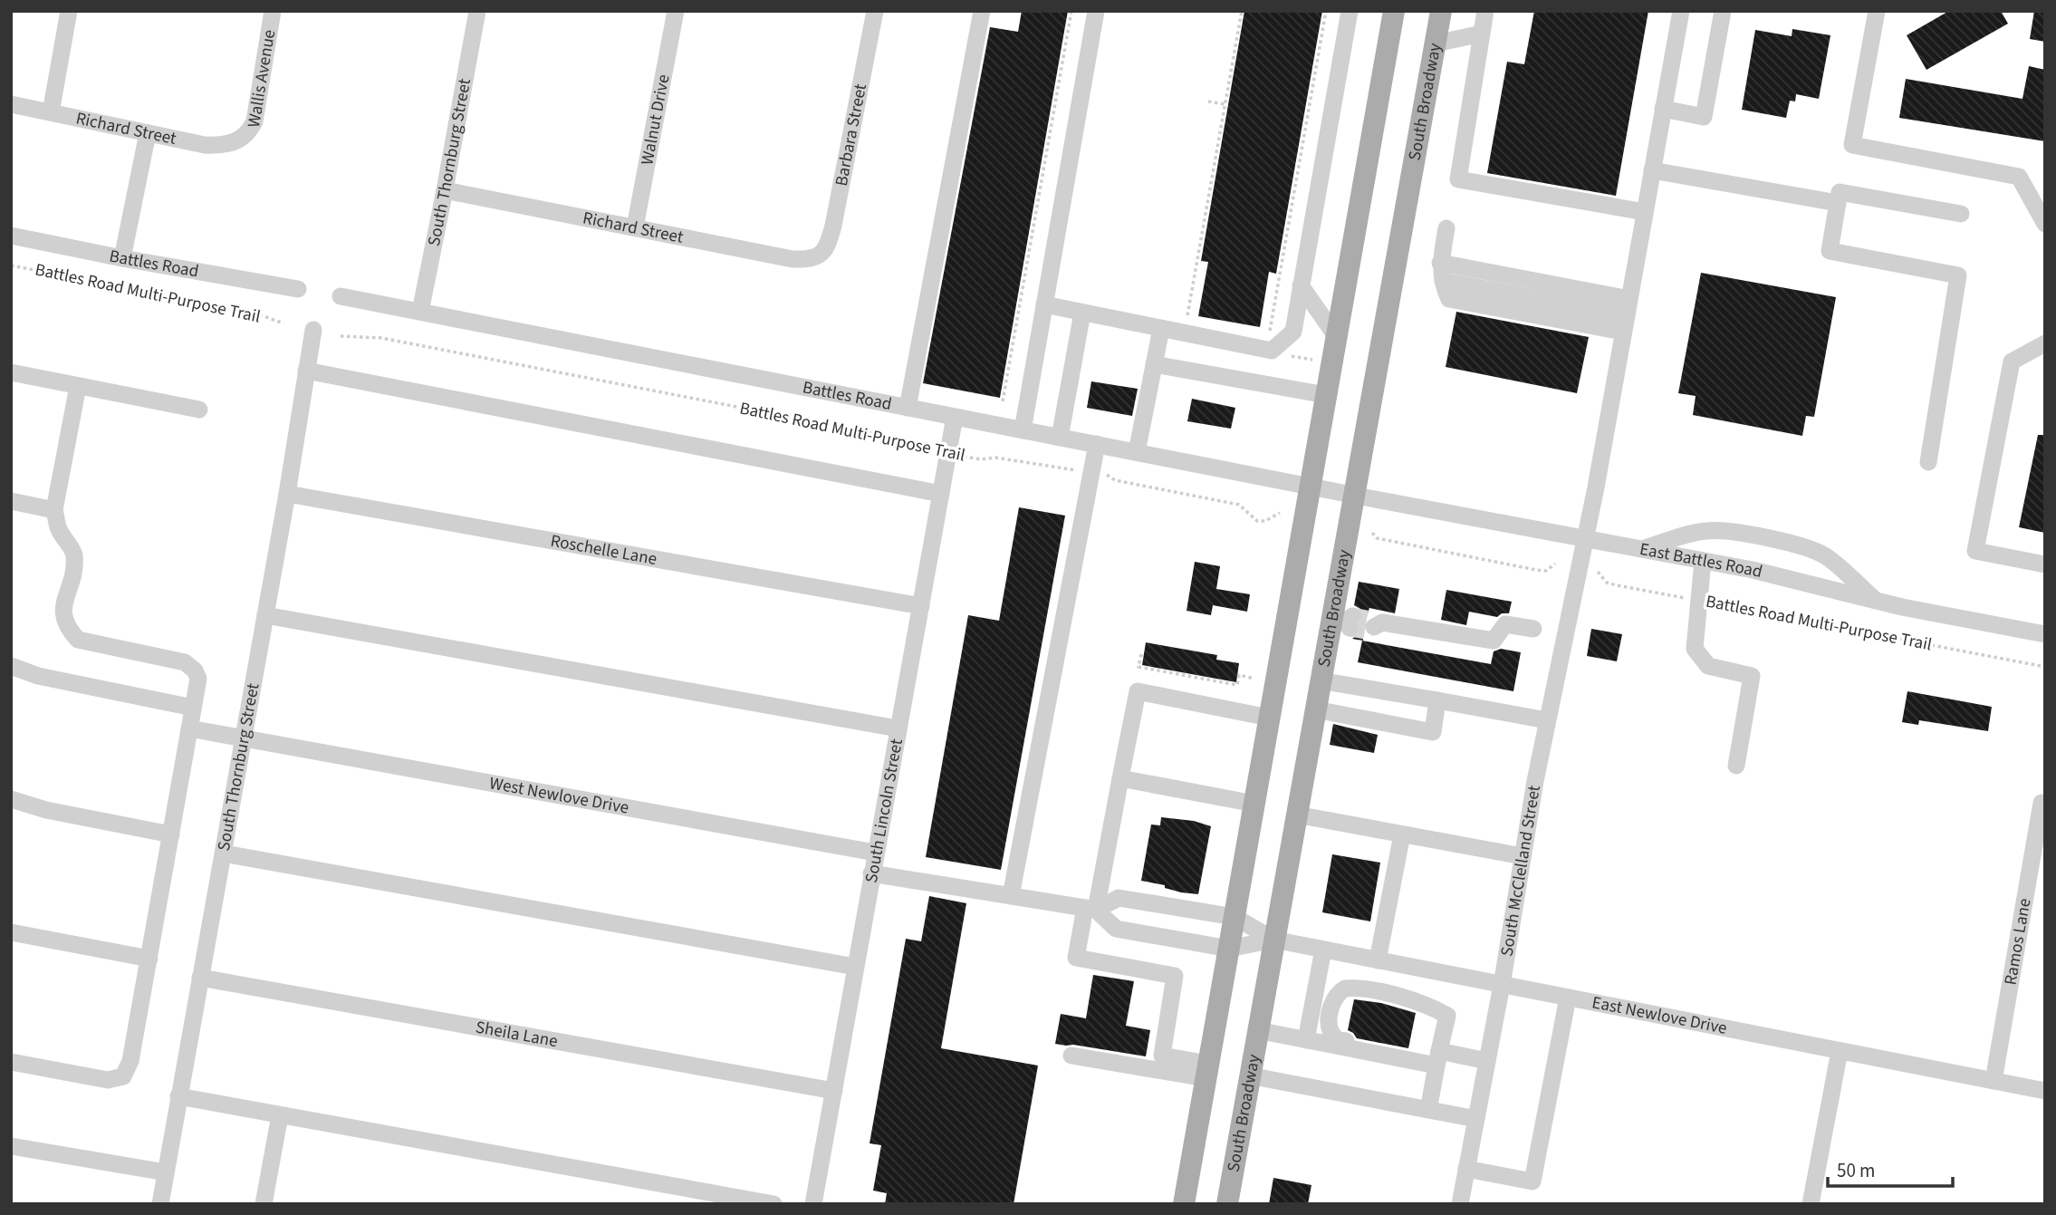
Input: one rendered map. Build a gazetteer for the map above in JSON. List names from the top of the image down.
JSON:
{
  "streets": {
    "main road": ["South Broadway"],
    "street": [
      "Wallis Avenue",
      "Walnut Drive",
      "Richard Street",
      "Barbara Street",
      "South Thornburg Street",
      "Battles Road",
      "Roschelle Lane",
      "East Battles Road",
      "West Newlove Drive",
      "South Lincoln Street",
      "South McClelland Street",
      "Ramos Lane",
      "East Newlove Drive",
      "Sheila Lane"
    ],
    "path": ["Battles Road Multi-Purpose Trail"]
  },
  "crossings": [
    ["Wallis Avenue", "Richard Street"],
    ["South Broadway", "Battles Road"],
    ["South Broadway", "East Battles Road"],
    ["South Broadway", "East Newlove Drive"],
    ["Walnut Drive", "Richard Street"],
    ["Richard Street", "Barbara Street"],
    ["Richard Street", "South Thornburg Street"],
    ["South Thornburg Street", "Battles Road"],
    ["South Thornburg Street", "Roschelle Lane"],
    ["South Thornburg Street", "West Newlove Drive"],
    ["South Thornburg Street", "Sheila Lane"],
    ["Battles Road", "East Battles Road"],
    ["Battles Road", "South Lincoln Street"],
    ["Battles Road Multi-Purpose Trail", "South Lincoln Street"],
    ["Roschelle Lane", "South Lincoln Street"],
    ["East Battles Road", "South McClelland Street"],
    ["West Newlove Drive", "South Lincoln Street"],
    ["South Lincoln Street", "Sheila Lane"],
    ["South McClelland Street", "East Newlove Drive"],
    ["Ramos Lane", "East Newlove Drive"]
  ],
  "scale_bar": "50 m"
}
